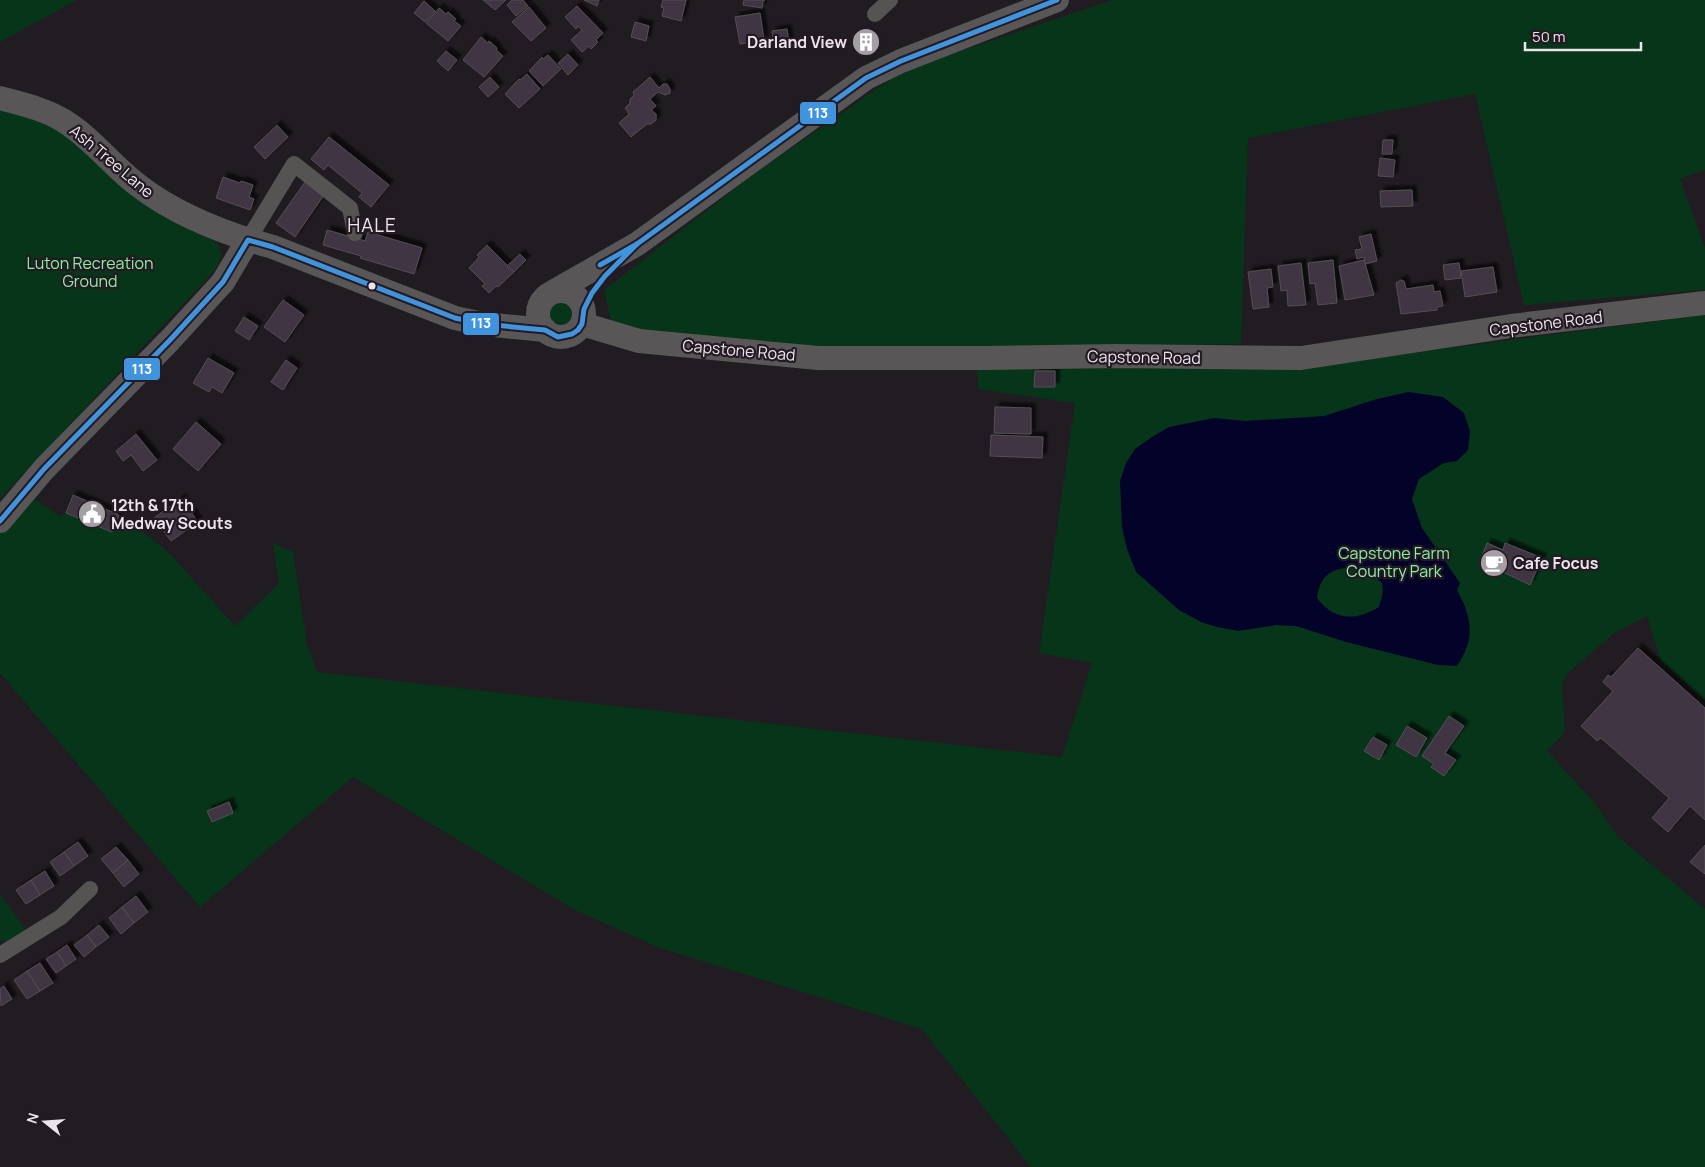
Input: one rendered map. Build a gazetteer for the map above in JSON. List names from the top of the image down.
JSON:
{
  "streets": {
    "street": ["Ash Tree Lane", "Capstone Road"]
  },
  "districts": ["HALE"],
  "parks": ["Luton Recreation Ground", "Capstone Farm Country Park"],
  "places": {
    "building": ["Darland View"],
    "public building": ["12th & 17th Medway Scouts"],
    "cafe": ["Cafe Focus"]
  },
  "lines": ["transit line 113"],
  "scale_bar": "50 m",
  "north": "left"
}
